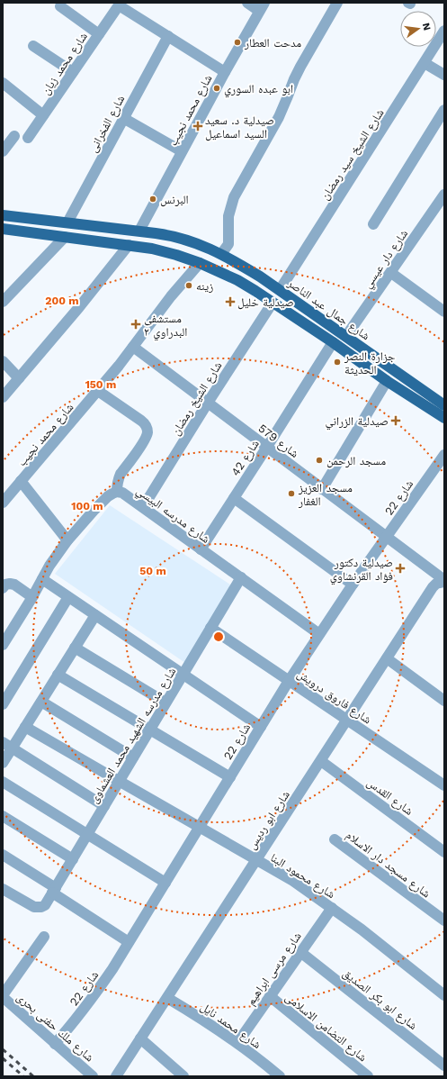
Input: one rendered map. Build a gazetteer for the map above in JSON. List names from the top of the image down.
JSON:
{
  "streets": {
    "main road": ["شارع جمال عبد الناصر"],
    "street": [
      "شارع محمد زيان",
      "شارع محمد نجيب",
      "شارع الفخرانى",
      "شارع الشيخ سيد رمضان",
      "شارع دار عيسي",
      "شارع الشيخ رمضان",
      "شارع 579",
      "شارع 42",
      "شارع 22",
      "شارع مدرسه البيسي",
      "شارع فاروق درويش",
      "شارع مدرسه الشهيد محمد العشماوى",
      "شارع القدس",
      "شارع ابو رديس",
      "شارع مسجد دار الاسلام",
      "شارع محمود البنا",
      "شارع مرسى ابراهيم",
      "شارع ابو بكر الصديق",
      "شارع محمد نايل",
      "شارع ملك حفنى بحرى",
      "شارع التضامن الاسلامى"
    ]
  },
  "crossings": [
    ["شارع محمد نجيب", "شارع جمال عبد الناصر"],
    ["شارع محمد نجيب", "شارع 579"],
    ["شارع الفخرانى", "شارع جمال عبد الناصر"],
    ["شارع الشيخ سيد رمضان", "شارع جمال عبد الناصر"],
    ["شارع دار عيسي", "شارع جمال عبد الناصر"],
    ["شارع الشيخ رمضان", "شارع 579"],
    ["شارع الشيخ رمضان", "شارع مدرسه البيسي"],
    ["شارع 579", "شارع 42"],
    ["شارع 579", "شارع 22"],
    ["شارع 579", "شارع ابو رديس"],
    ["شارع 42", "شارع مدرسه البيسي"],
    ["شارع 22", "شارع مدرسه البيسي"],
    ["شارع 22", "شارع فاروق درويش"],
    ["شارع 22", "شارع محمود البنا"],
    ["شارع 22", "شارع ملك حفنى بحرى"],
    ["شارع مدرسه البيسي", "شارع مدرسه الشهيد محمد العشماوى"],
    ["شارع فاروق درويش", "شارع مدرسه الشهيد محمد العشماوى"],
    ["شارع فاروق درويش", "شارع ابو رديس"],
    ["شارع مدرسه الشهيد محمد العشماوى", "شارع محمود البنا"],
    ["شارع القدس", "شارع ابو رديس"],
    ["شارع ابو رديس", "شارع محمود البنا"],
    ["شارع ابو رديس", "شارع محمد نايل"],
    ["شارع محمود البنا", "شارع مرسى ابراهيم"],
    ["شارع مرسى ابراهيم", "شارع ابو بكر الصديق"],
    ["شارع مرسى ابراهيم", "شارع محمد نايل"],
    ["شارع مرسى ابراهيم", "شارع التضامن الاسلامى"]
  ],
  "places": {
    "other": [
      "مدحت العطار",
      "ابو عبده السوري",
      "البرنس",
      "زينه",
      "جزارة النصر الحديثة",
      "مسجد الرحمن",
      "مسجد العزيز الغفار"
    ],
    "health": [
      "صيدلية د. سعيد السيد اسماعيل",
      "صيدلية خليل",
      "مستشفى البدراوي ٢",
      "صيدلية الزراني",
      "صيدلية دكتور فؤاد القرنشاوي"
    ]
  },
  "north": "right",
  "rings": [
    "200 m",
    "150 m",
    "100 m",
    "50 m"
  ]
}
